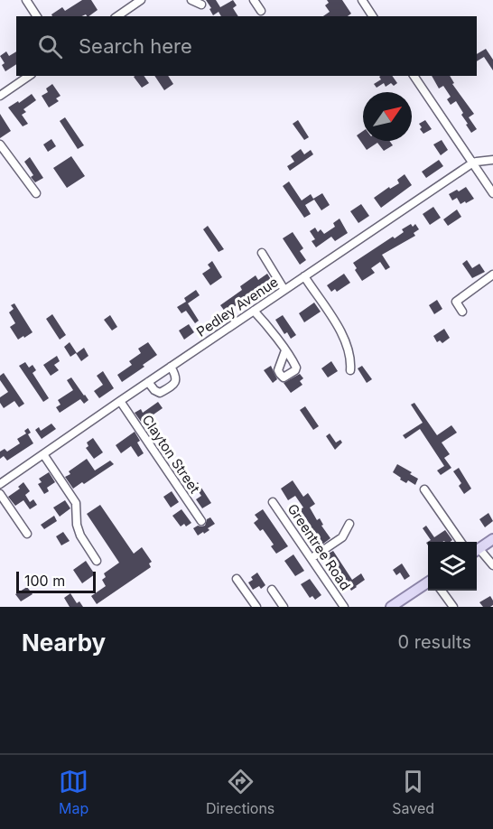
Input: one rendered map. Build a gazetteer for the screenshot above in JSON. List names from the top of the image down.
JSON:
{
  "streets": {
    "street": ["Pedley Avenue", "Clayton Street", "Greentree Road"]
  },
  "crossings": [
    ["Pedley Avenue", "Clayton Street"]
  ],
  "scale_bar": "100 m",
  "north": "top right",
  "page": {
    "search": "Search here",
    "scale": "100 m",
    "heading": ["Nearby", "0 results"],
    "nav": ["Map", "Directions", "Saved"]
  }
}
